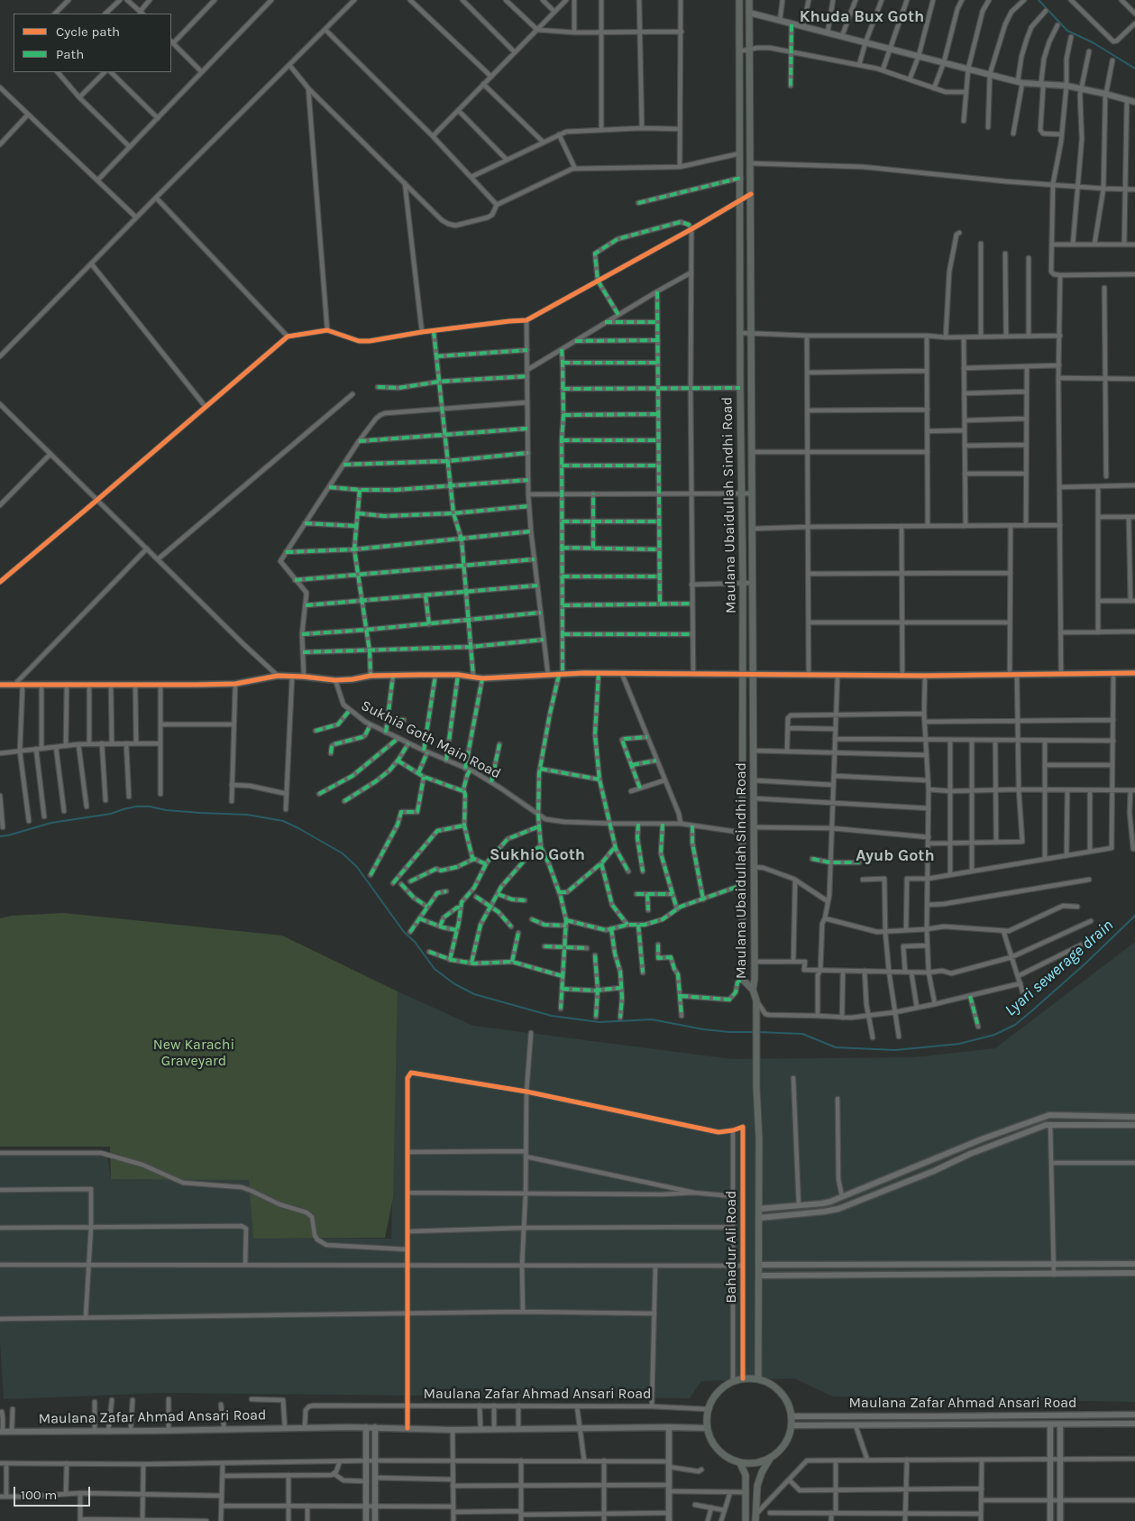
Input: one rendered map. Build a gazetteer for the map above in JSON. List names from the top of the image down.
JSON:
{
  "streets": {
    "main road": ["Maulana Ubaidullah Sindhi Road"],
    "street": ["Sukhia Goth Main Road", "Bahadur Ali Road", "Maulana Zafar Ahmad Ansari Road"]
  },
  "crossings": [
    ["Maulana Ubaidullah Sindhi Road", "Sukhia Goth Main Road"],
    ["Bahadur Ali Road", "Maulana Zafar Ahmad Ansari Road"]
  ],
  "districts": ["Khuda Bux Goth", "Sukhio Goth", "Ayub Goth"],
  "water": ["Lyari sewerage drain"],
  "parks": ["New Karachi Graveyard"],
  "legend": ["Cycle path", "Path"],
  "scale_bar": "100 m"
}
